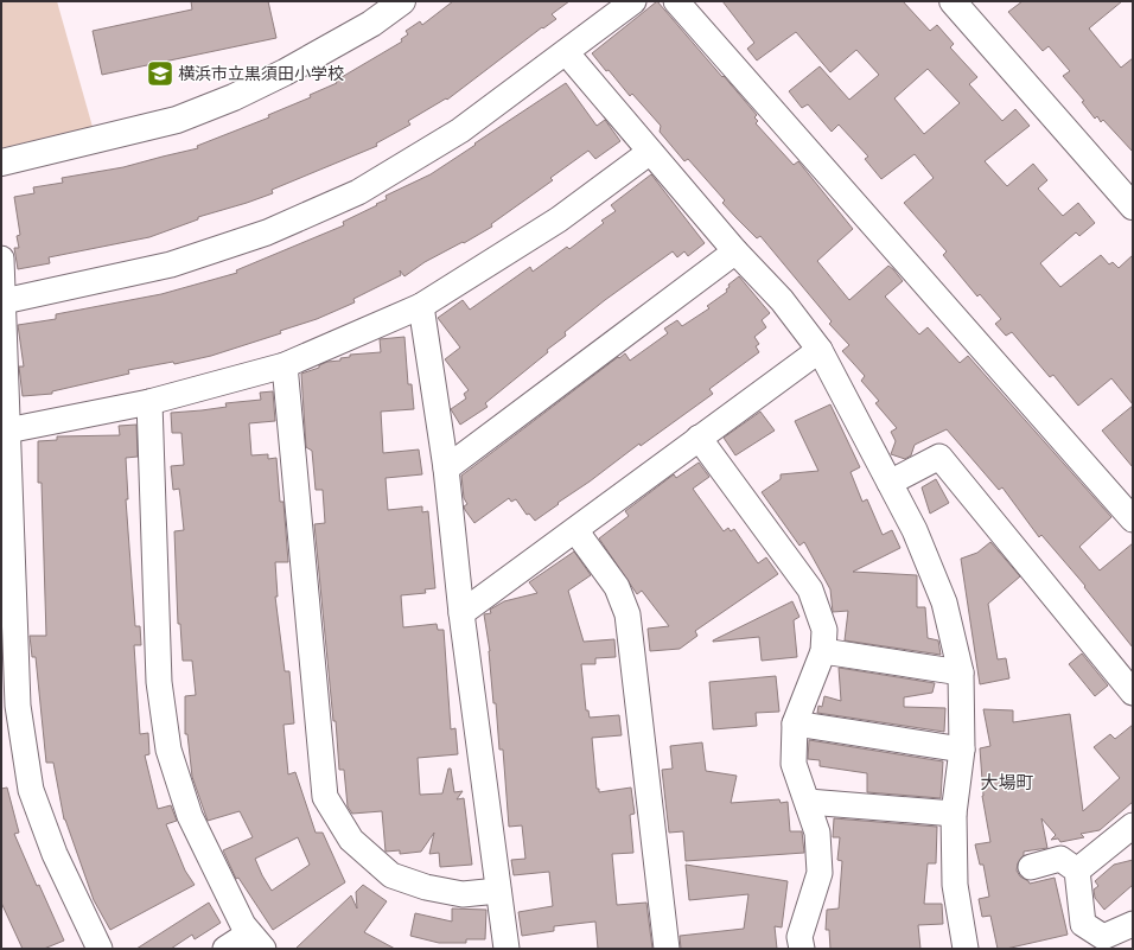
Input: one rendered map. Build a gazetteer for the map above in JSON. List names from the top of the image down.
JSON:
{
  "districts": ["大場町"],
  "places": {
    "school or university": ["横浜市立黒須田小学校"]
  }
}
